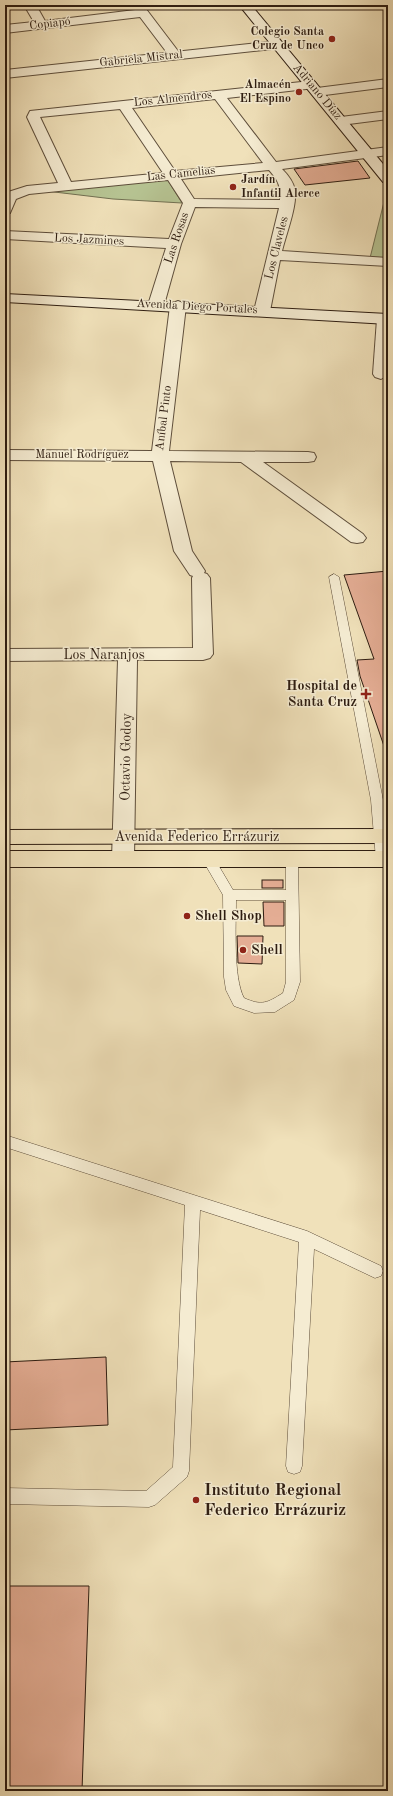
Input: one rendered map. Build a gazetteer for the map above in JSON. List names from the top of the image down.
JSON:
{
  "streets": {
    "main road": ["Avenida Federico Errázuriz"],
    "street": [
      "Copiapó",
      "Gabriela Mistral",
      "Adriano Díaz",
      "Los Almendros",
      "Las Camelias",
      "Las Rosas",
      "Los Jazmines",
      "Los Claveles",
      "Avenida Diego Portales",
      "Aníbal Pinto",
      "Manuel Rodríguez",
      "Los Naranjos",
      "Octavio Godoy"
    ]
  },
  "crossings": [
    ["Gabriela Mistral", "Adriano Díaz"],
    ["Adriano Díaz", "Los Almendros"],
    ["Adriano Díaz", "Las Camelias"],
    ["Los Almendros", "Las Camelias"],
    ["Los Almendros", "Las Rosas"],
    ["Los Almendros", "Los Claveles"],
    ["Las Camelias", "Las Rosas"],
    ["Las Camelias", "Los Claveles"],
    ["Las Rosas", "Los Jazmines"],
    ["Las Rosas", "Avenida Diego Portales"],
    ["Los Claveles", "Avenida Diego Portales"],
    ["Avenida Diego Portales", "Aníbal Pinto"],
    ["Aníbal Pinto", "Manuel Rodríguez"],
    ["Aníbal Pinto", "Los Naranjos"],
    ["Los Naranjos", "Octavio Godoy"],
    ["Octavio Godoy", "Avenida Federico Errázuriz"]
  ],
  "places": {
    "other": [
      "Colegio Santa Cruz de Unco",
      "Almacén El Espino",
      "Jardín Infantil Alerce",
      "Shell Shop",
      "Shell",
      "Instituto Regional Federico Errázuriz"
    ],
    "health": ["Hospital de Santa Cruz"]
  }
}
